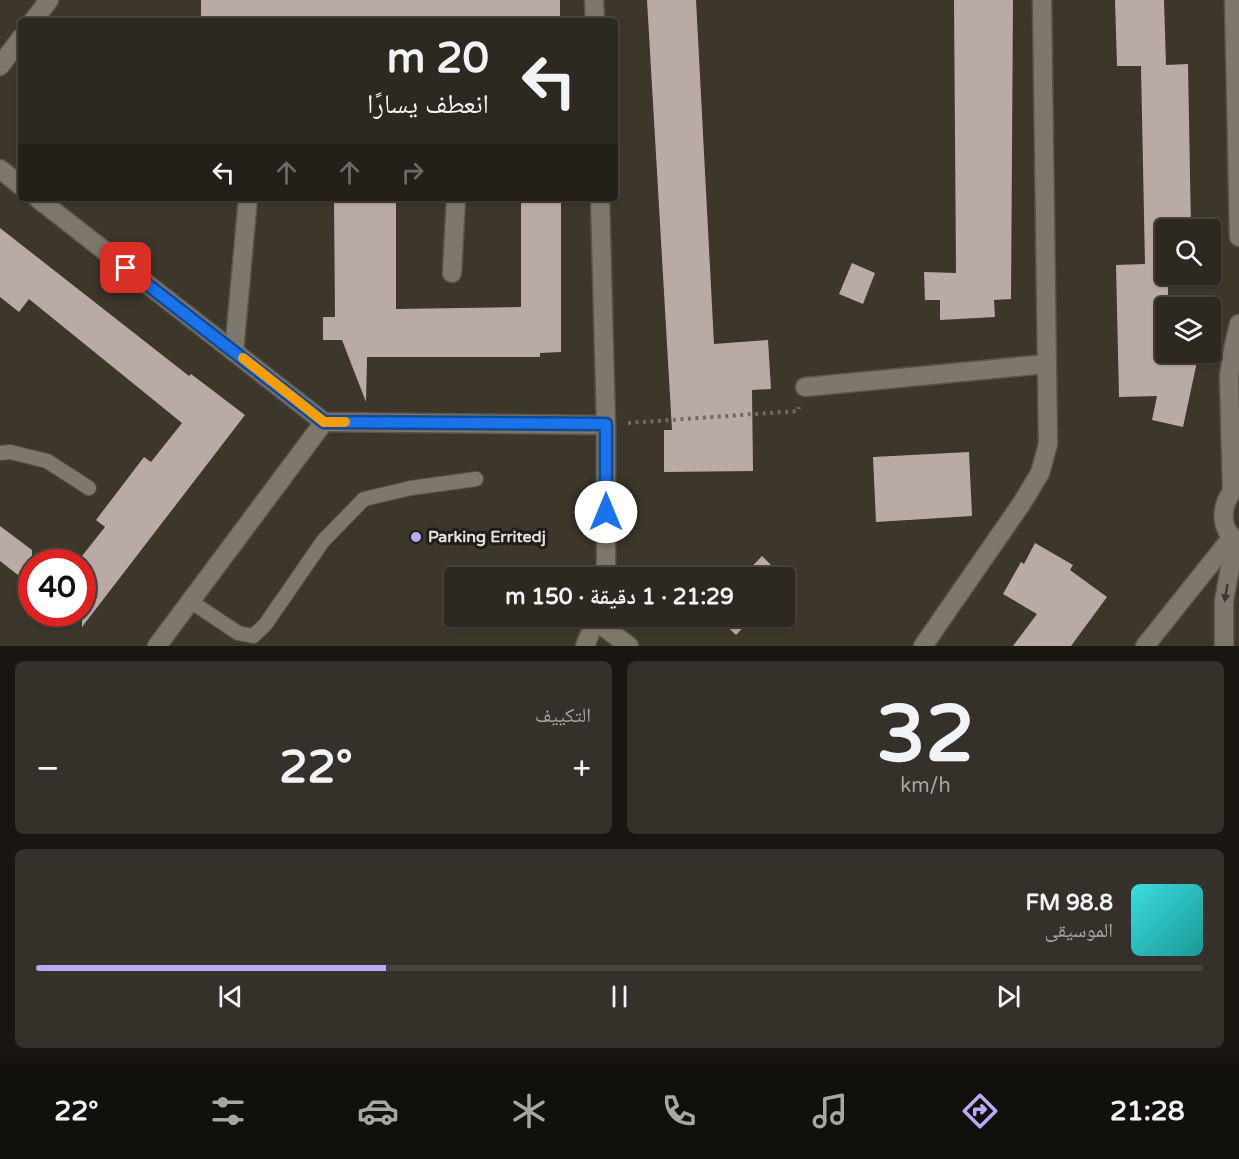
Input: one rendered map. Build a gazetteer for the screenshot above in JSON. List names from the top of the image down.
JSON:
{
  "places": ["Parking Erritedj"],
  "page": {
    "turn": ["20 m", "انعطف يسارًا"],
    "limit": "40",
    "trip": "21:29 · 1 دقيقة · 150 m",
    "tile": [
      ["32", "km/h"],
      "التكييف"
    ],
    "heat": ["−", "22°", "+"],
    "song": ["98.8 FM", "الموسيقى"],
    "tabs": ["21:28", "22°"]
  }
}
